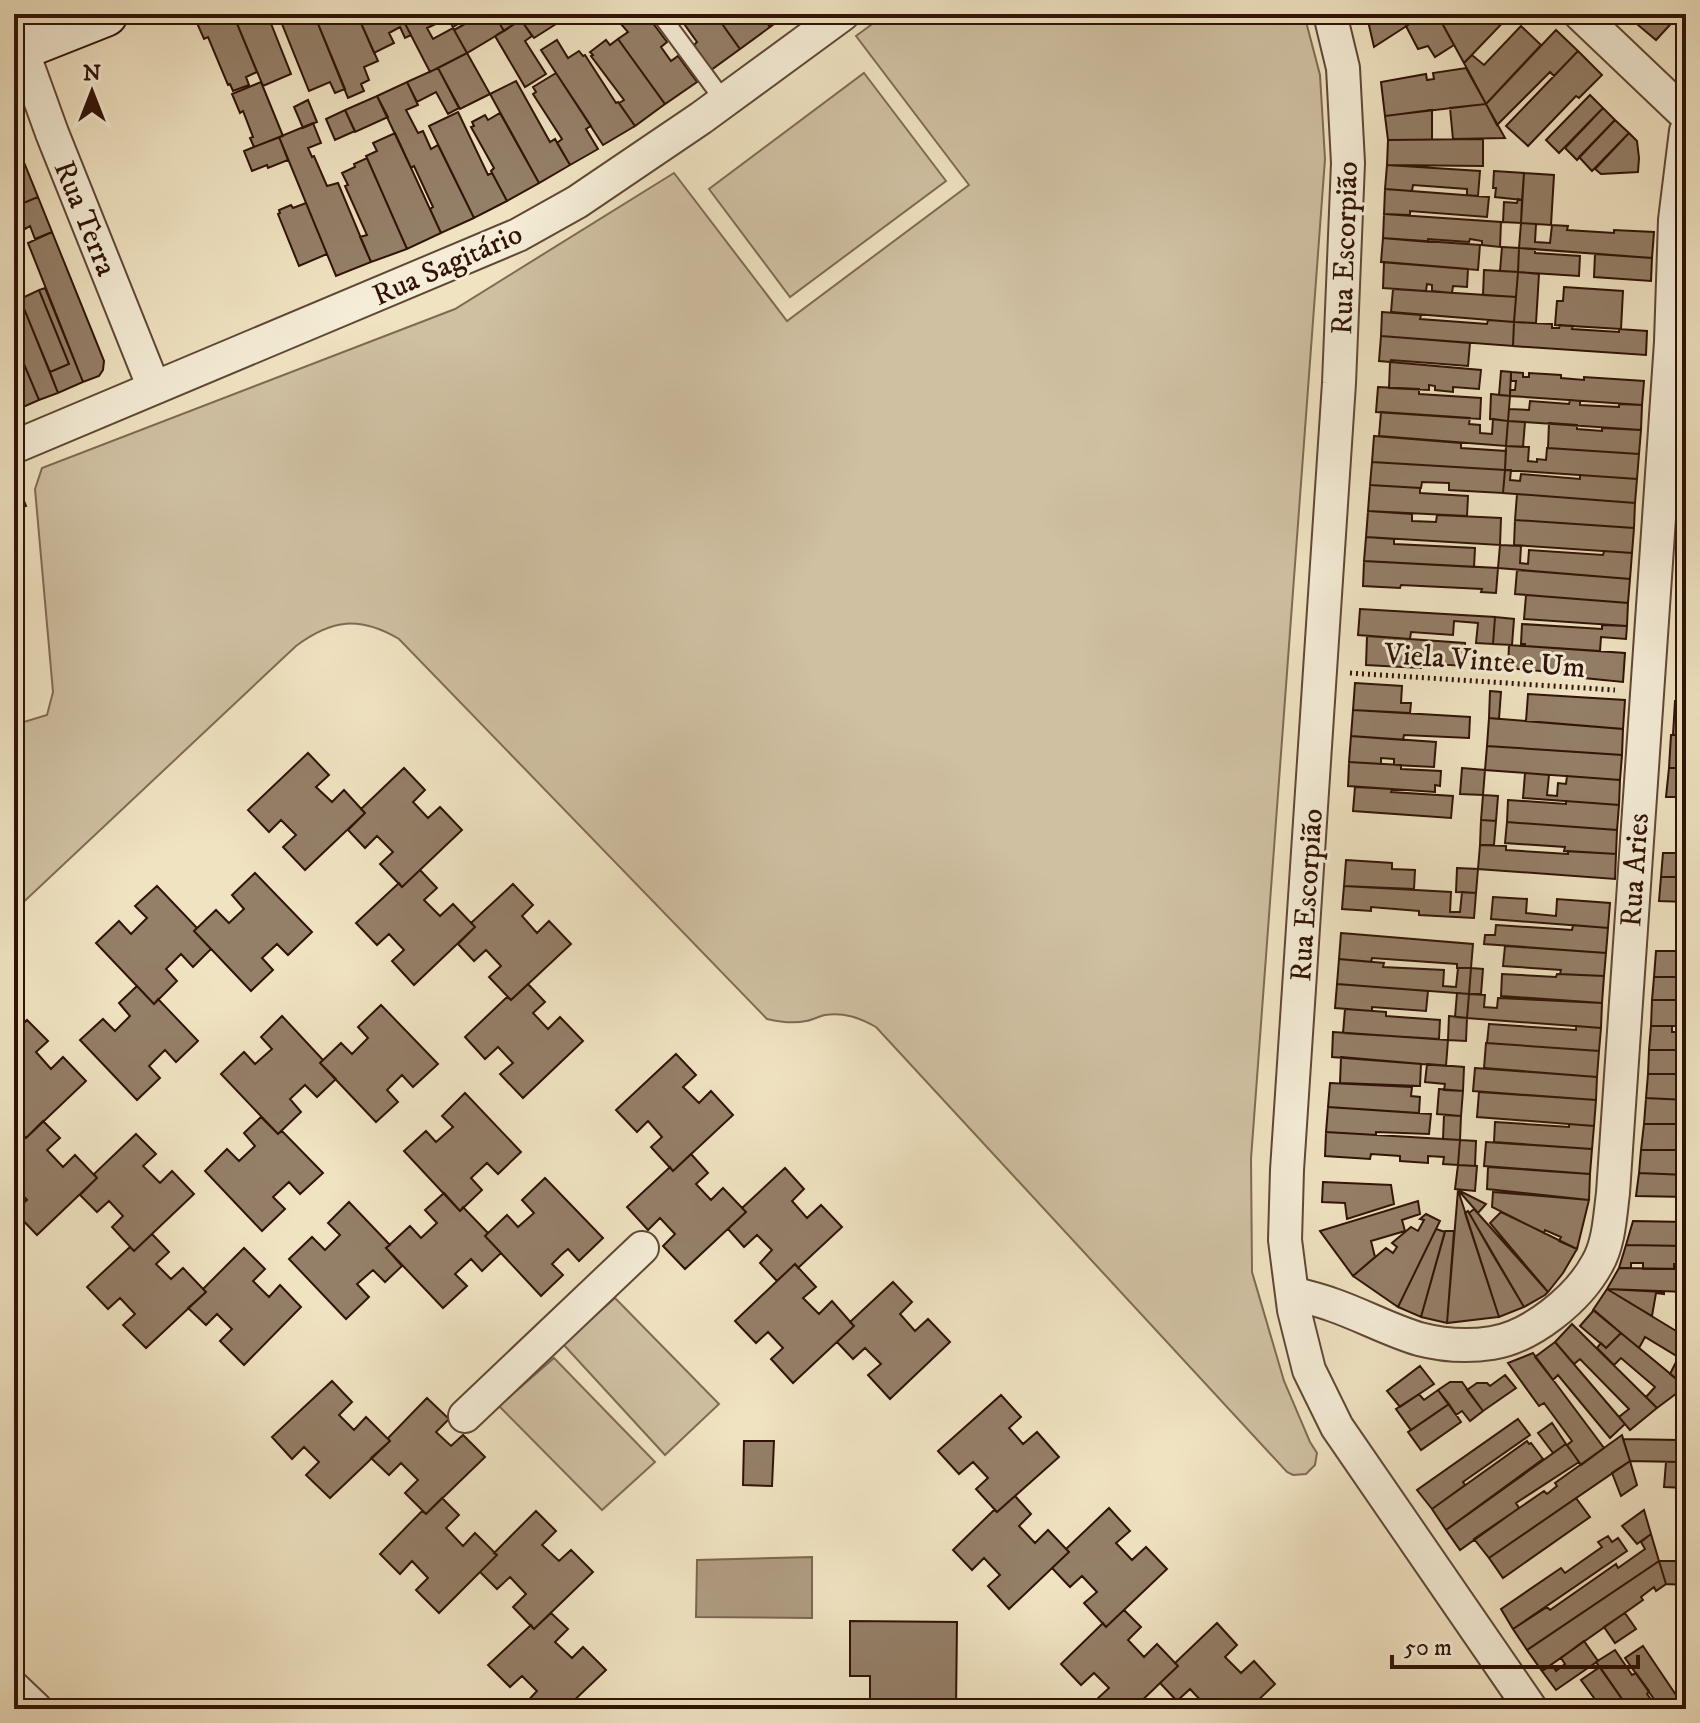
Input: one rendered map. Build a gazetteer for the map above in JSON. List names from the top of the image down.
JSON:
{
  "streets": {
    "street": [
      "Rua Terra",
      "Rua Escorpião",
      "Rua Sagitário",
      "Rua Aries"
    ],
    "path": ["Viela Vinte e Um"]
  },
  "crossings": [
    ["Rua Terra", "Rua Sagitário"],
    ["Rua Escorpião", "Viela Vinte e Um"],
    ["Rua Escorpião", "Rua Aries"],
    ["Viela Vinte e Um", "Rua Aries"]
  ],
  "scale_bar": "50 m",
  "north": "top"
}
